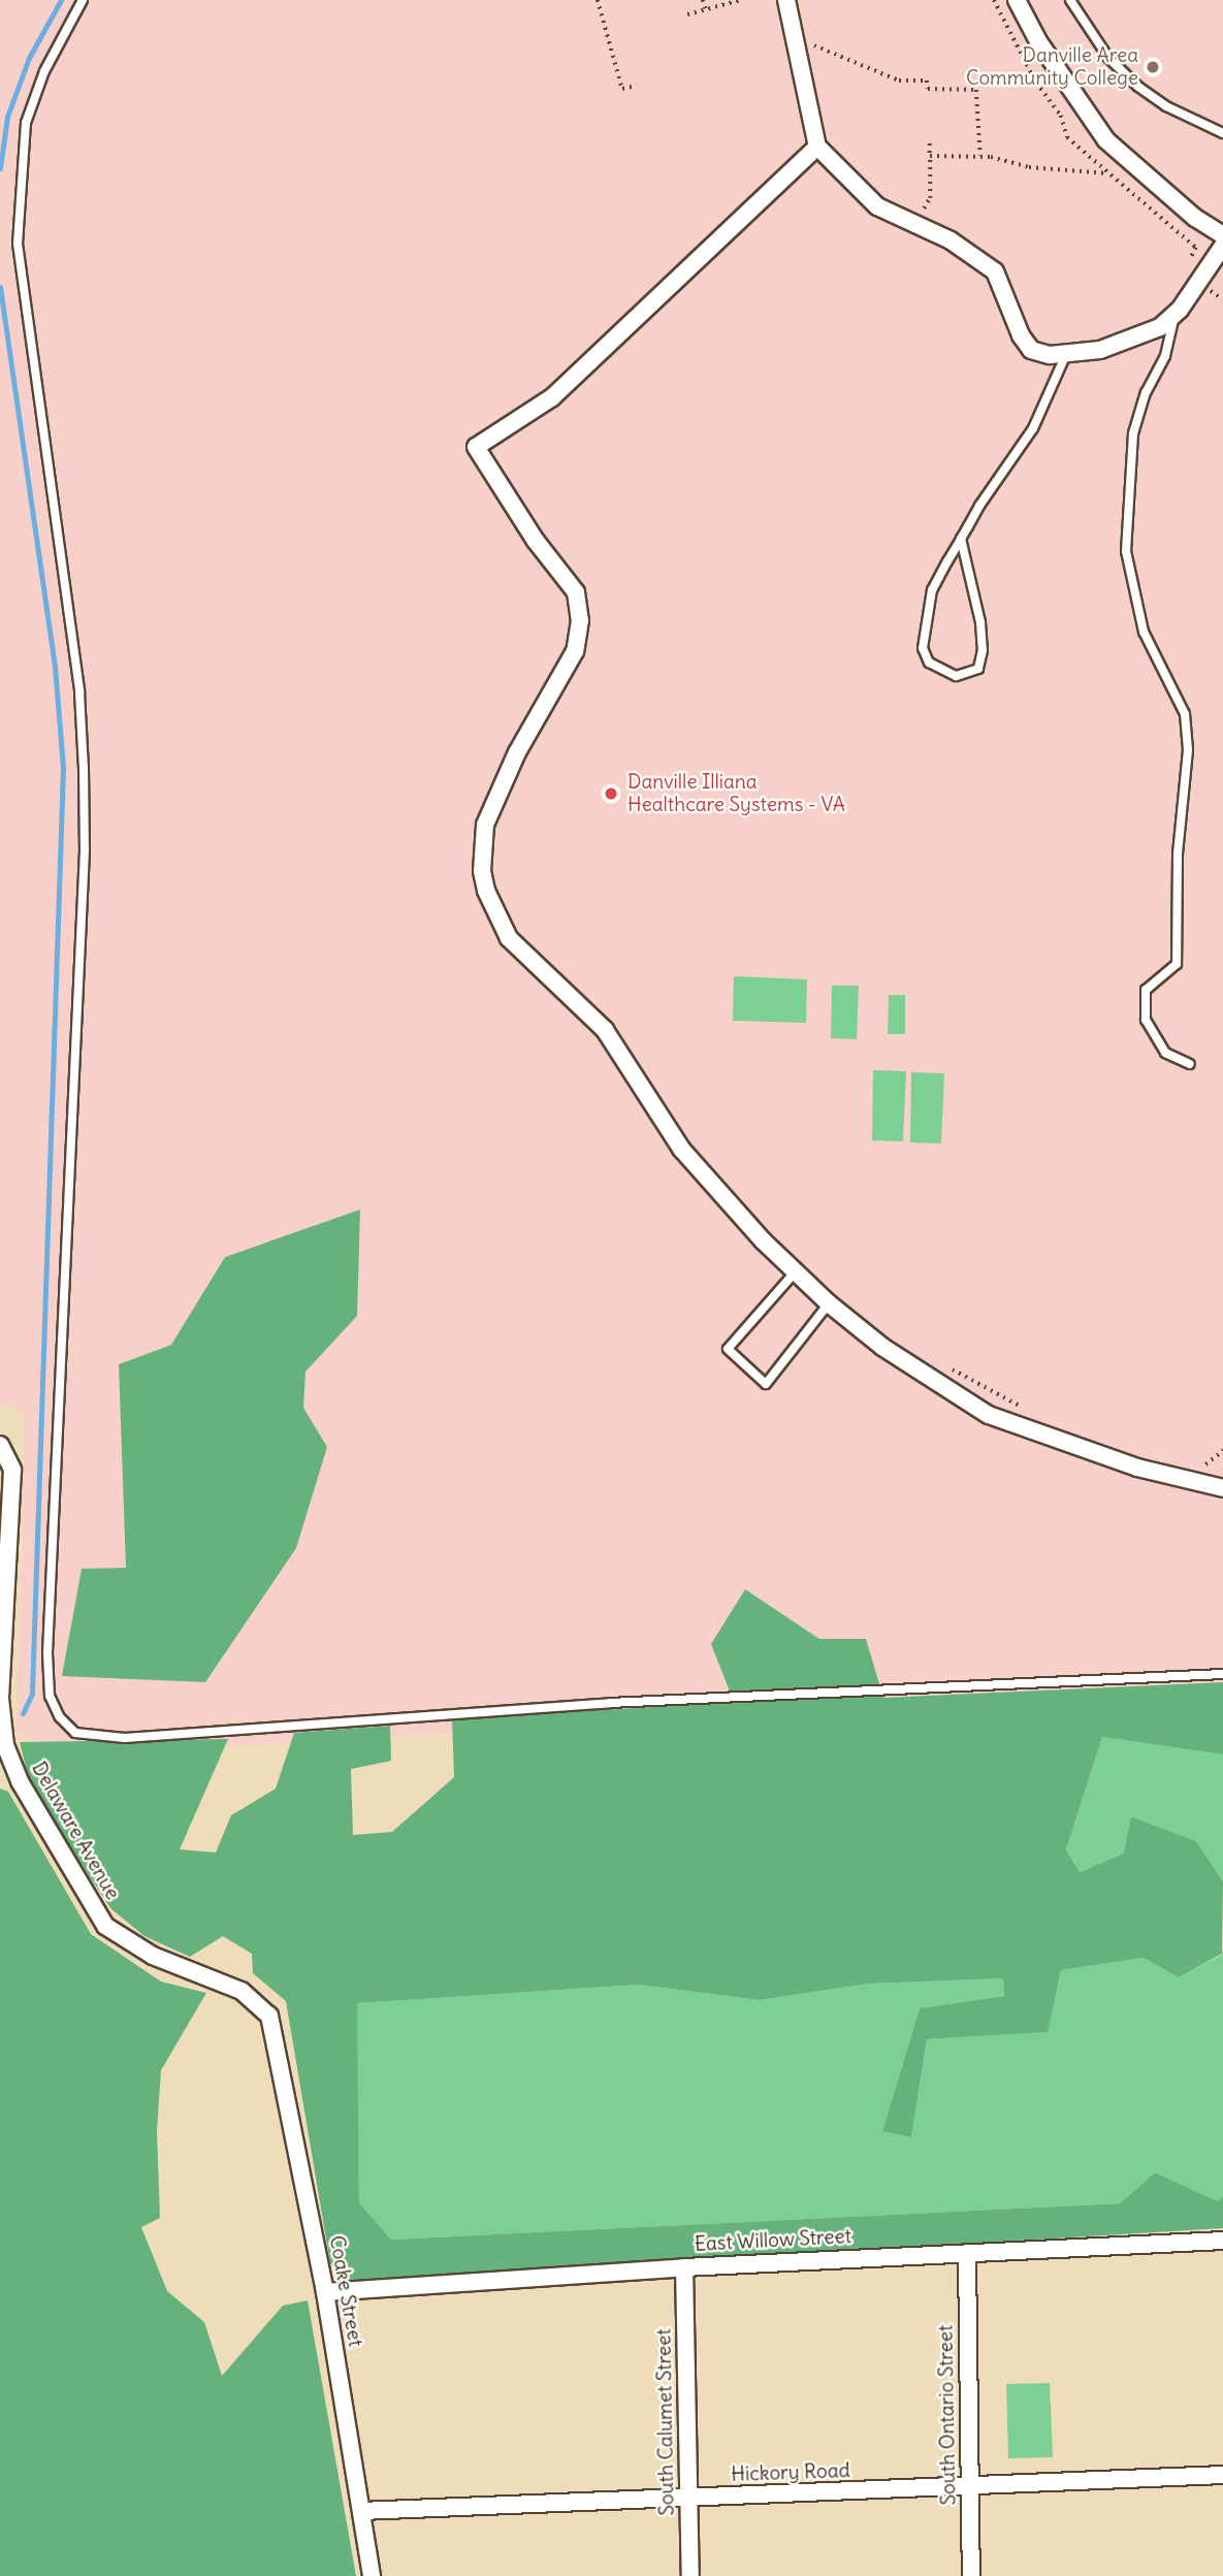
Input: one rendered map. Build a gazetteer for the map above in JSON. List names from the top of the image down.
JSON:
{
  "streets": {
    "street": [
      "Delaware Avenue",
      "East Willow Street",
      "Coake Street",
      "South Ontario Street",
      "South Calumet Street",
      "Hickory Road"
    ]
  },
  "crossings": [
    ["Delaware Avenue", "Coake Street"],
    ["East Willow Street", "Coake Street"],
    ["East Willow Street", "South Ontario Street"],
    ["East Willow Street", "South Calumet Street"],
    ["Coake Street", "Hickory Road"],
    ["South Ontario Street", "Hickory Road"],
    ["South Calumet Street", "Hickory Road"]
  ],
  "places": ["Danville Area Community College", "Danville Illiana Healthcare Systems - VA"]
}
